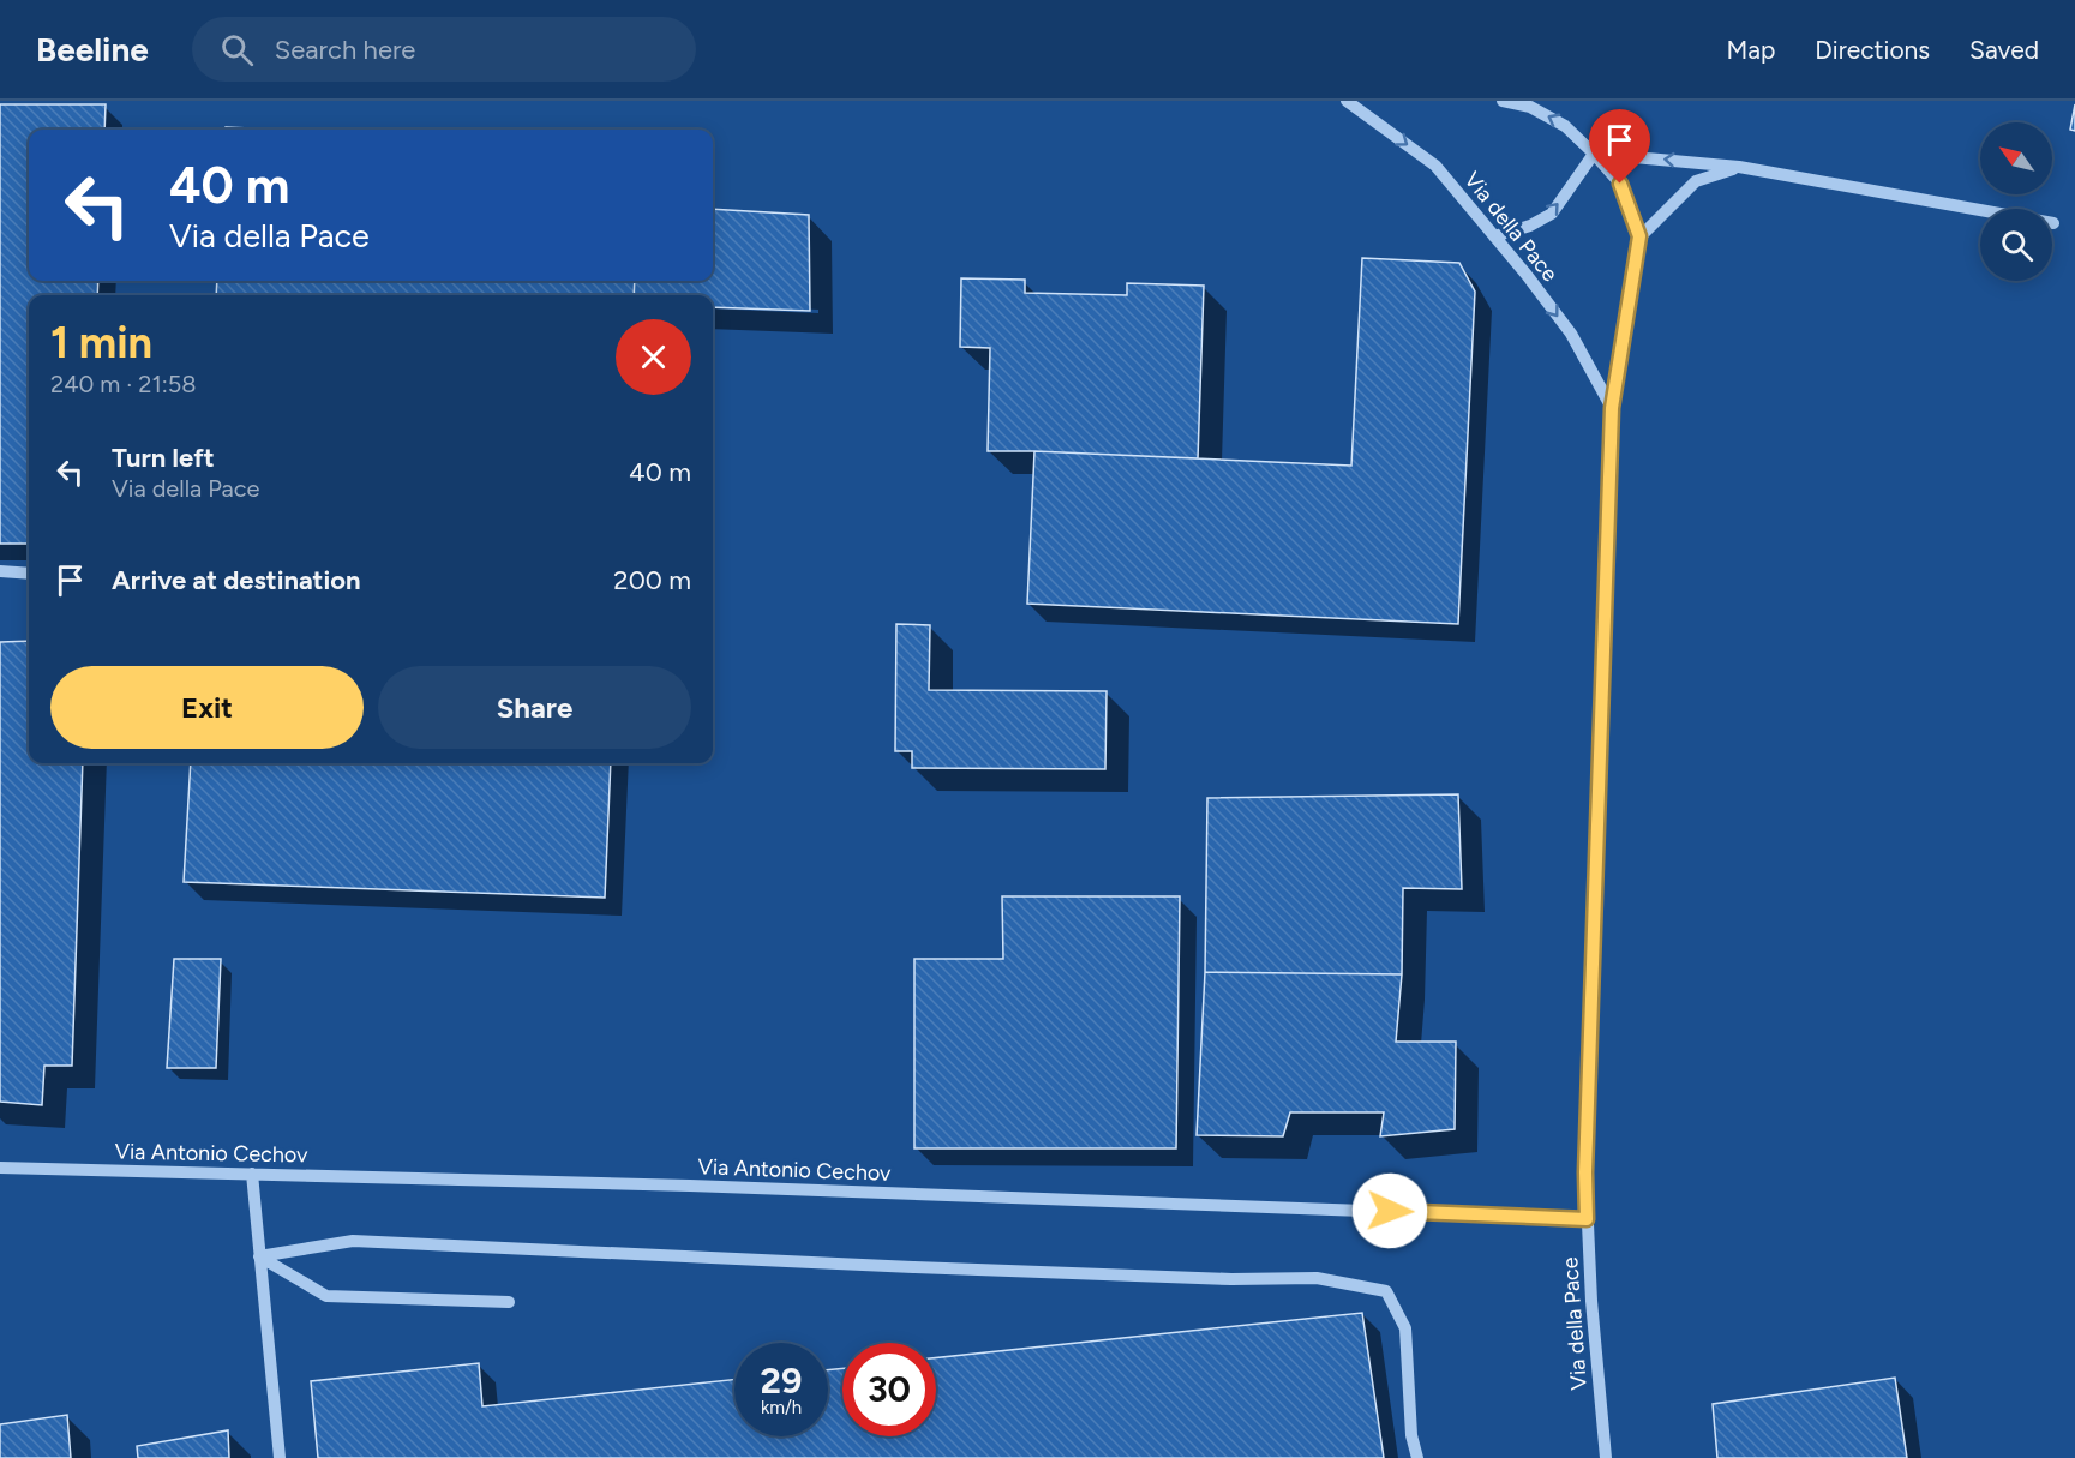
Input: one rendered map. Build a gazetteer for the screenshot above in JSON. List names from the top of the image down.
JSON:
{
  "streets": {
    "street": ["Via della Pace", "Via Antonio Cechov"]
  },
  "crossings": [
    ["Via della Pace", "Via Antonio Cechov"]
  ],
  "north": "top left",
  "page": {
    "header": "Beeline",
    "search": "Search here",
    "nav": ["Map", "Directions", "Saved"],
    "turn": ["40 m", "Via della Pace"],
    "heading": ["1 min", "240 m · 21:58"],
    "list": [
      {
        "name": "Turn left",
        "note": "Via della Pace",
        "value": "40 m"
      },
      {
        "name": "Arrive at destination",
        "value": "200 m"
      }
    ],
    "buttons": ["Exit", "Share"],
    "speed": "29 km/h",
    "limit": "30"
  }
}
